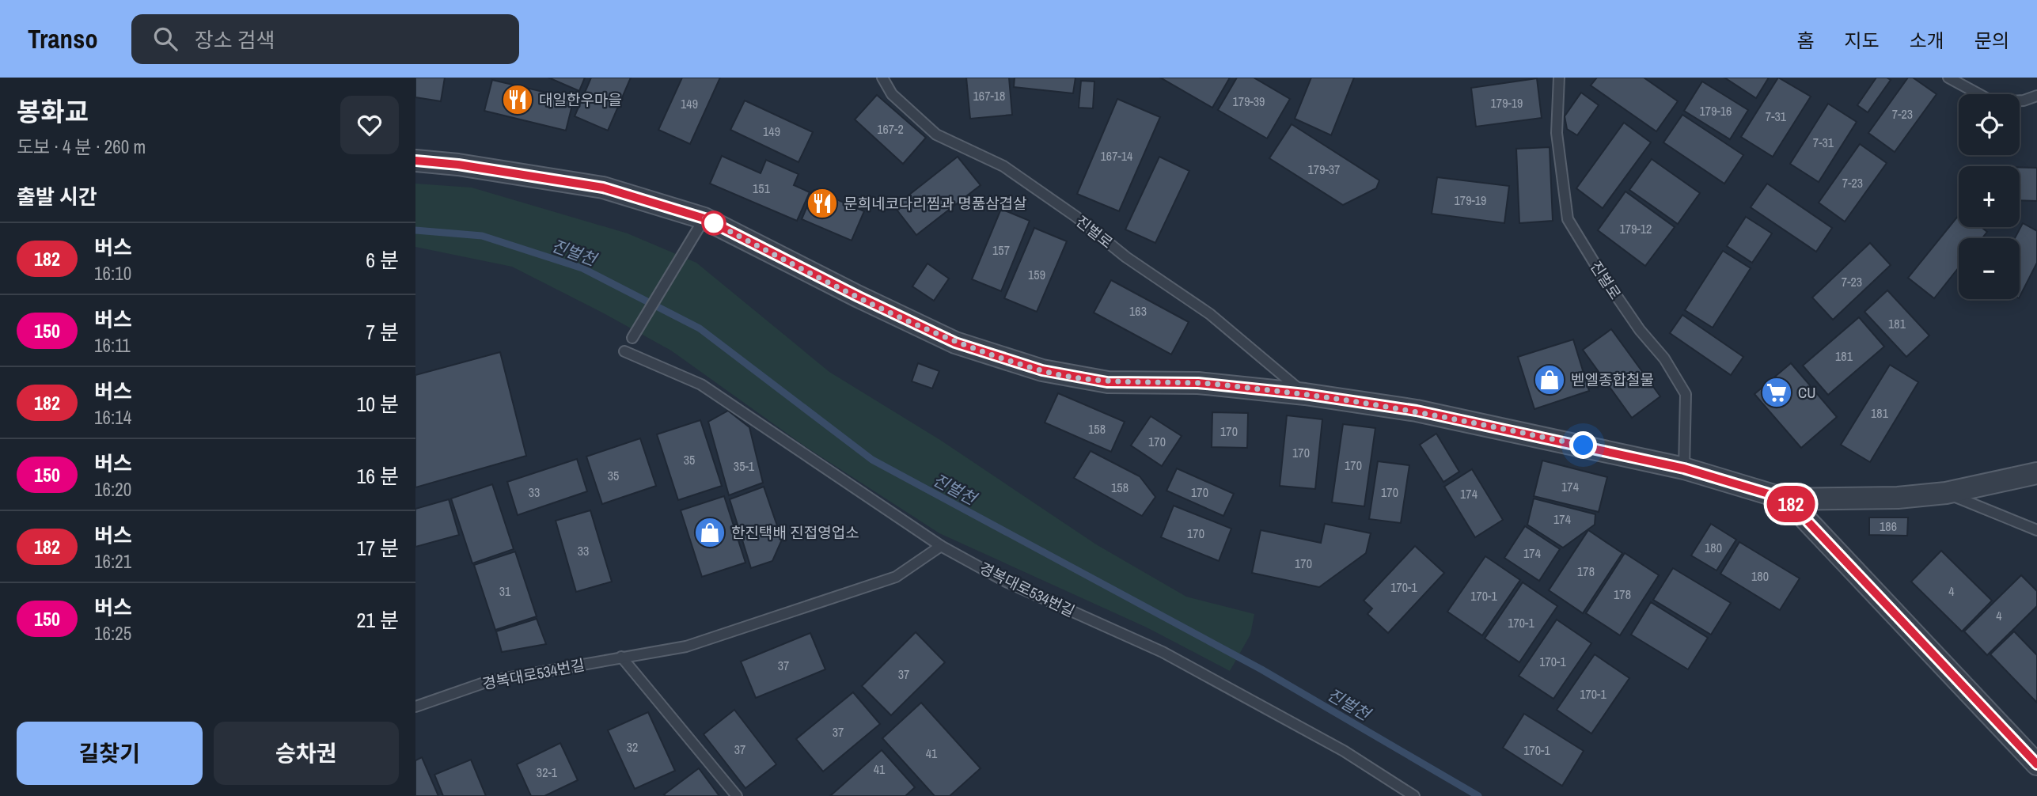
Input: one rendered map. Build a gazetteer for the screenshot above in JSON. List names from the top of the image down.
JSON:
{
  "streets": {
    "lane": ["진벌로", "경복대로534번길"]
  },
  "water": ["진벌천"],
  "places": {
    "restaurant": ["대일한우마을", "문희네코다리찜과 명품삼겹살"],
    "shop": ["벧엘종합철물", "한진택배 진접영업소"],
    "supermarket": ["CU"]
  },
  "lines": ["bus line 182"],
  "house_numbers": [
    "167-18",
    "179-39",
    "179-19",
    "149",
    "179-16",
    "7-23",
    "7-31",
    "167-2",
    "149",
    "7-31",
    "167-14",
    "179-37",
    "7-23",
    "151",
    "179-19",
    "179-12",
    "157",
    "159",
    "7-23",
    "163",
    "181",
    "181",
    "181",
    "158",
    "170",
    "170",
    "170",
    "35",
    "170",
    "35-1",
    "35",
    "174",
    "158",
    "33",
    "170",
    "170",
    "174",
    "174",
    "186",
    "170",
    "180",
    "33",
    "174",
    "170",
    "178",
    "180",
    "170-1",
    "31",
    "4",
    "178",
    "170-1",
    "4",
    "170-1",
    "170-1",
    "37",
    "37",
    "170-1",
    "37",
    "32",
    "37",
    "170-1",
    "41",
    "41",
    "32-1"
  ],
  "page": {
    "header": "Transo",
    "search": "장소 검색",
    "nav": [
      "홈",
      "지도",
      "소개",
      "문의"
    ],
    "heading": [
      ["봉화교", "도보 · 4 분 · 260 m"],
      "출발 시간"
    ],
    "on_map": "182",
    "map_buttons": ["+", "−"],
    "list": [
      {
        "mark": "182",
        "name": "버스",
        "note": "16:10",
        "value": "6 분"
      },
      {
        "mark": "150",
        "name": "버스",
        "note": "16:11",
        "value": "7 분"
      },
      {
        "mark": "182",
        "name": "버스",
        "note": "16:14",
        "value": "10 분"
      },
      {
        "mark": "150",
        "name": "버스",
        "note": "16:20",
        "value": "16 분"
      },
      {
        "mark": "182",
        "name": "버스",
        "note": "16:21",
        "value": "17 분"
      },
      {
        "mark": "150",
        "name": "버스",
        "note": "16:25",
        "value": "21 분"
      }
    ],
    "buttons": ["길찾기", "승차권"]
  }
}
